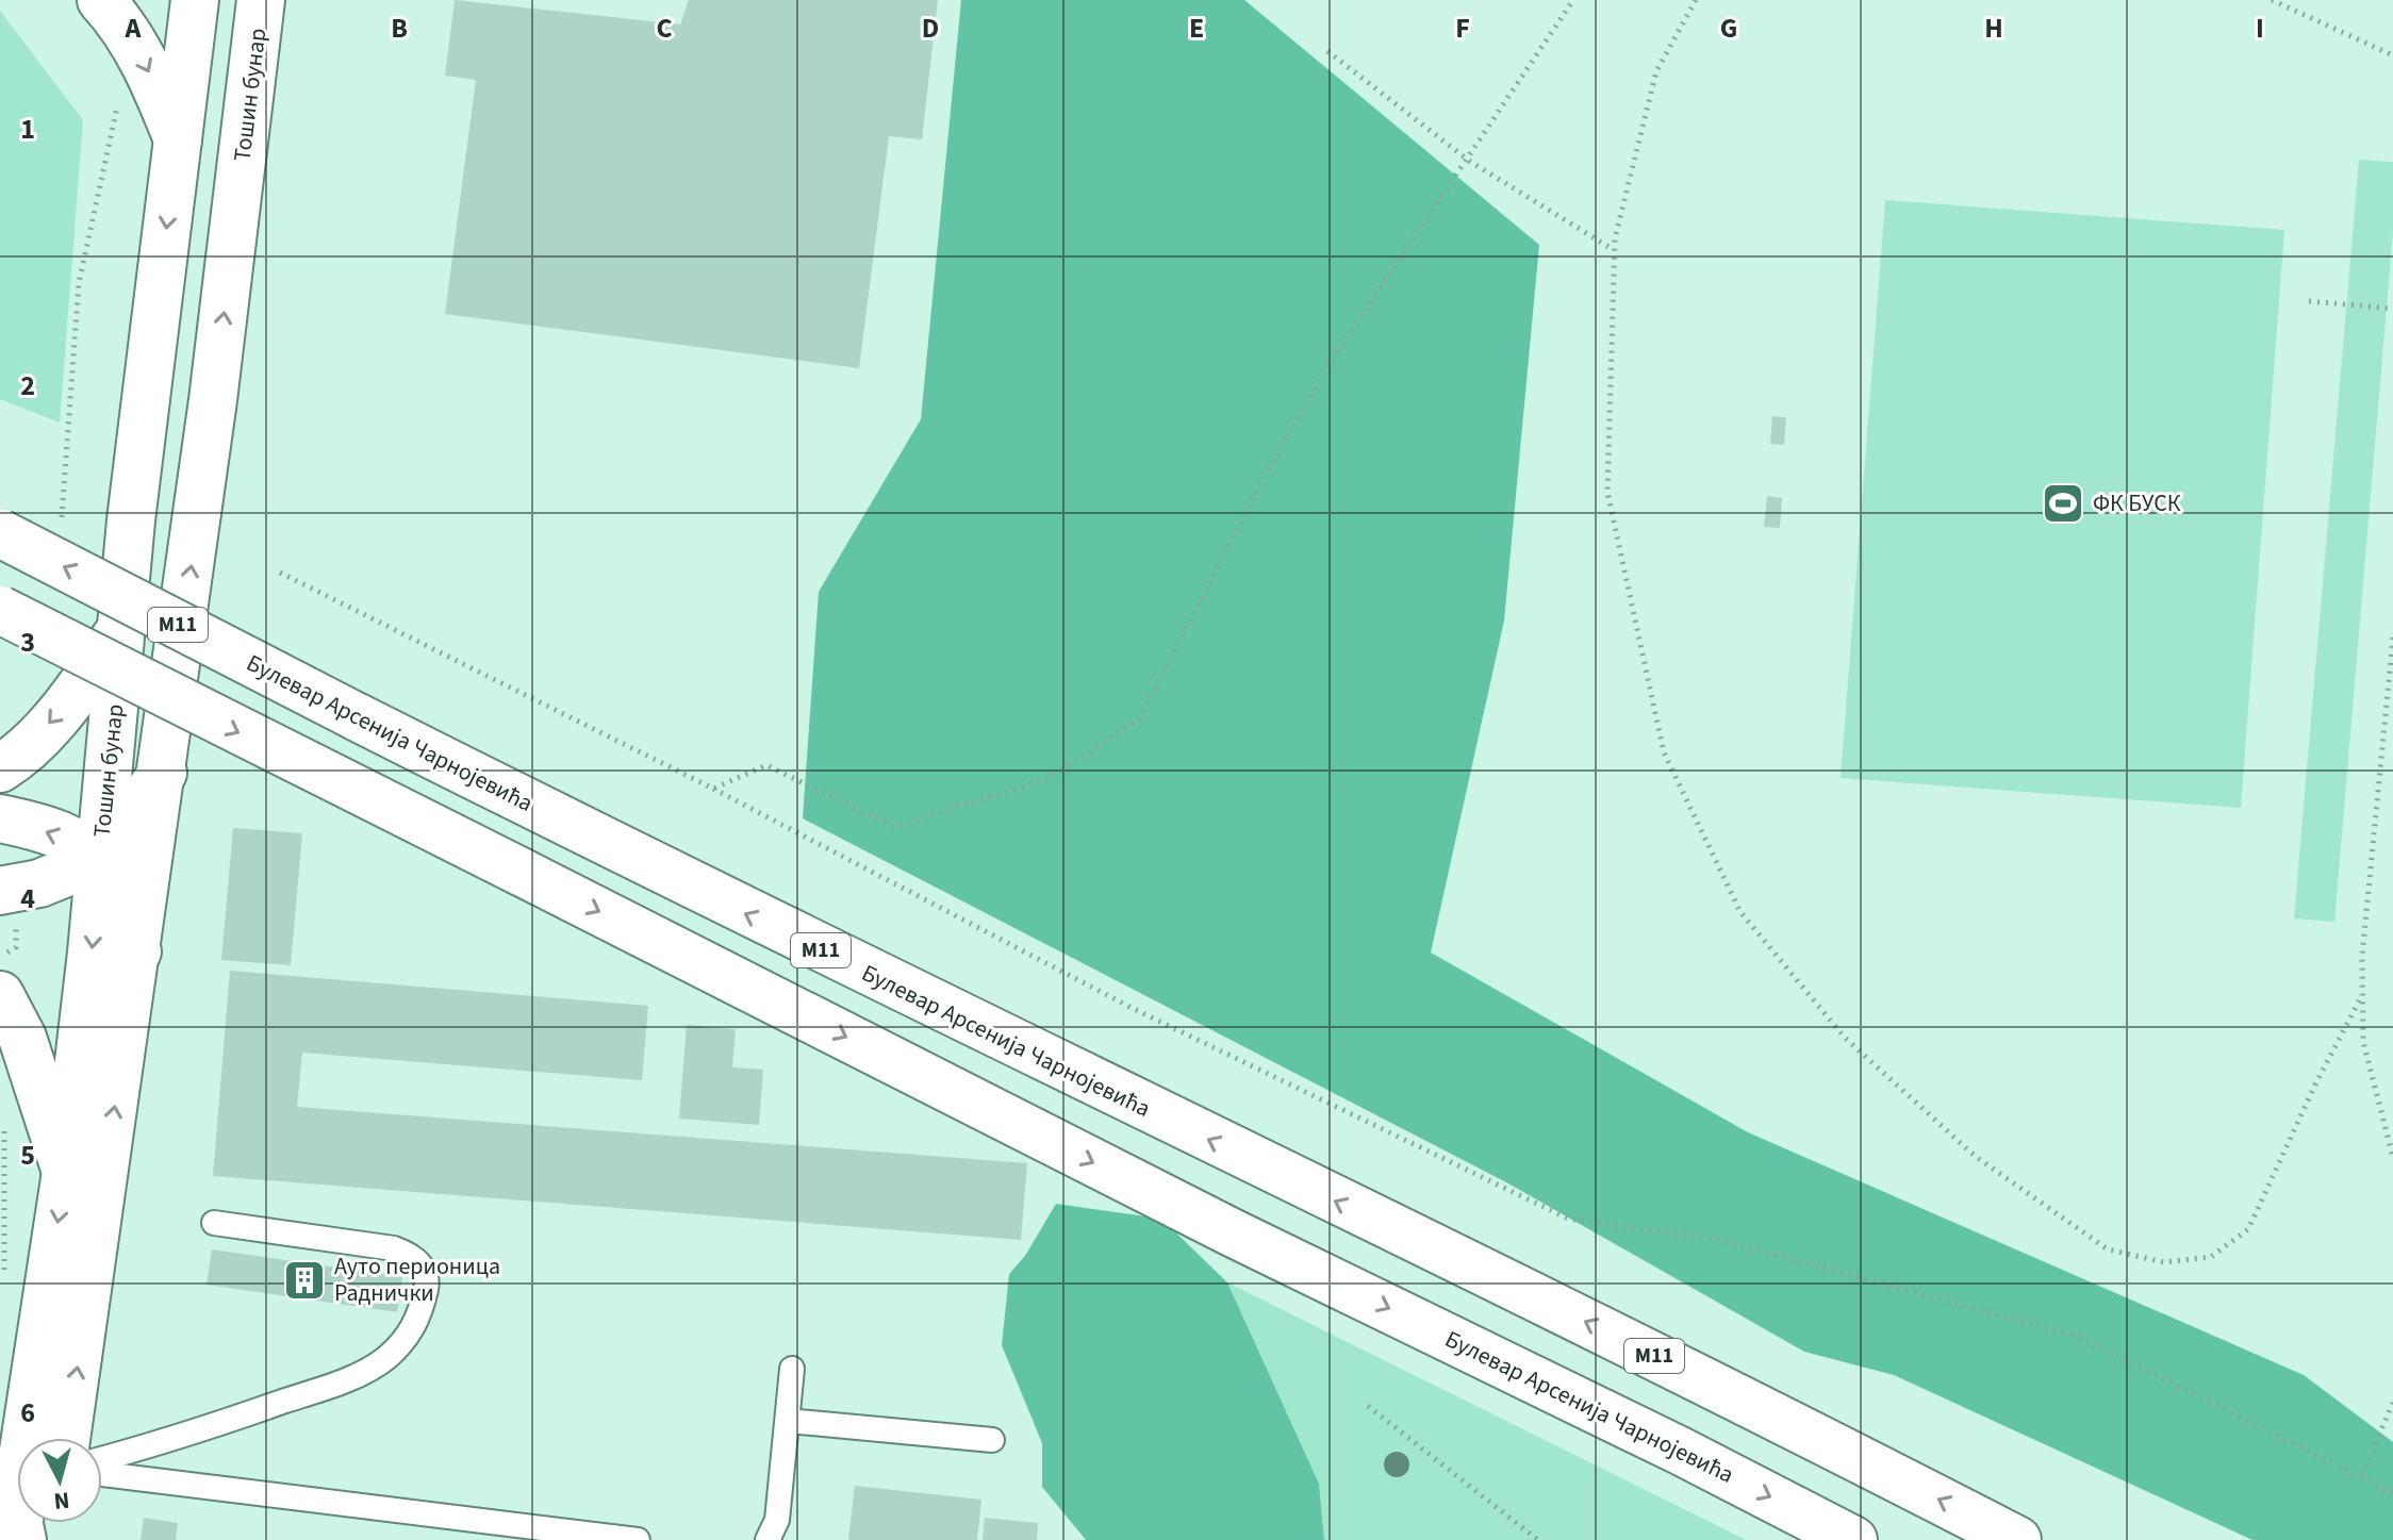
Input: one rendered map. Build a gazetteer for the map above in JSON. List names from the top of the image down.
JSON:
{
  "streets": {
    "main road": ["Тошин бунар", "M11", "Булевар Арсенија Чарнојевића"]
  },
  "places": {
    "sports": ["ФК БУСК"],
    "building": ["Ауто перионица Раднички"]
  },
  "north": "bottom",
  "grid": {
    "columns": [
      "A",
      "B",
      "C",
      "D",
      "E",
      "F",
      "G",
      "H",
      "I"
    ],
    "rows": [
      "1",
      "2",
      "3",
      "4",
      "5",
      "6"
    ]
  }
}
